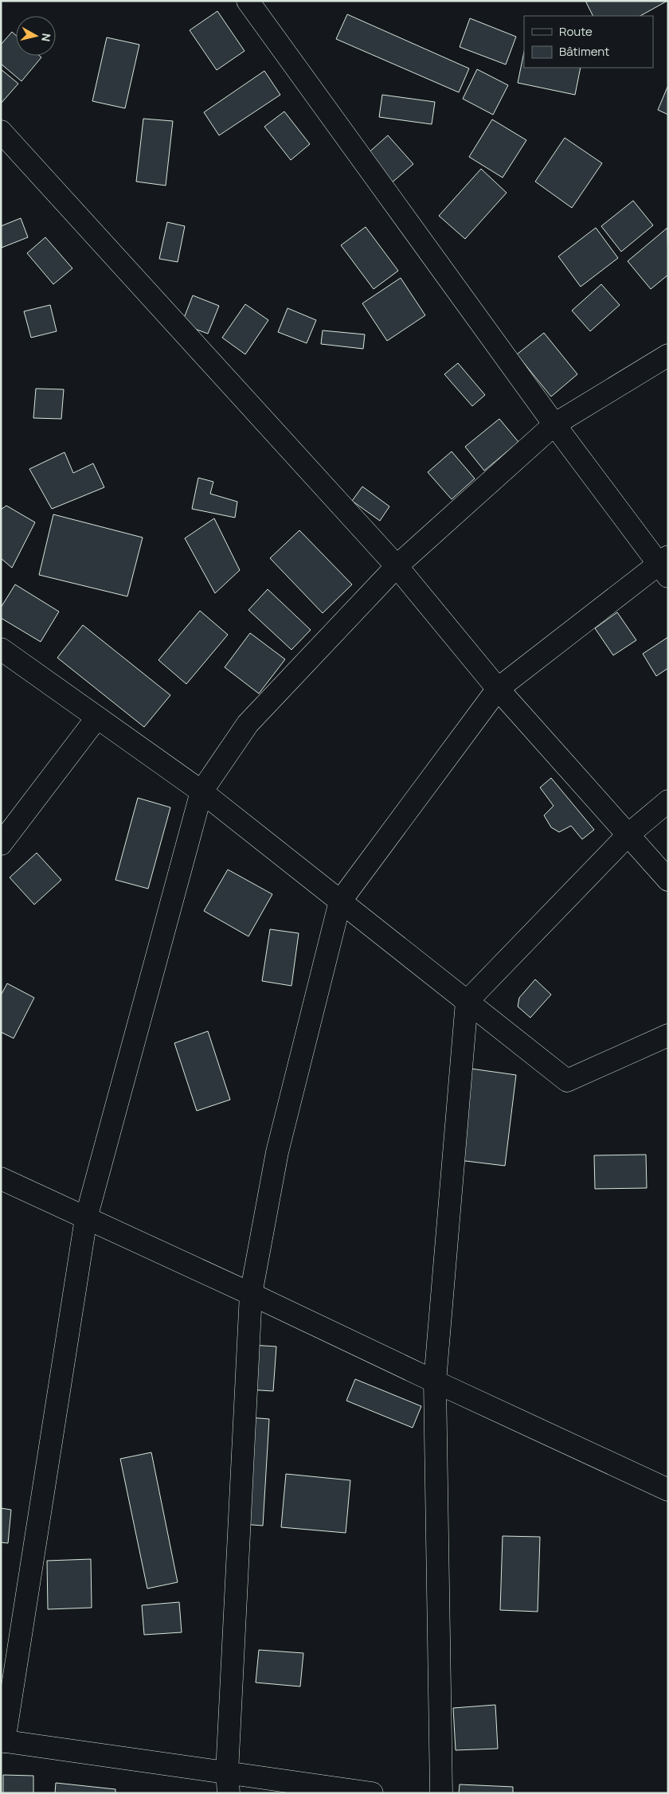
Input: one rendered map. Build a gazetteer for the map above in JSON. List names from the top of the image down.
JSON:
{
  "legend": ["Route", "Bâtiment"],
  "north": "right"
}
